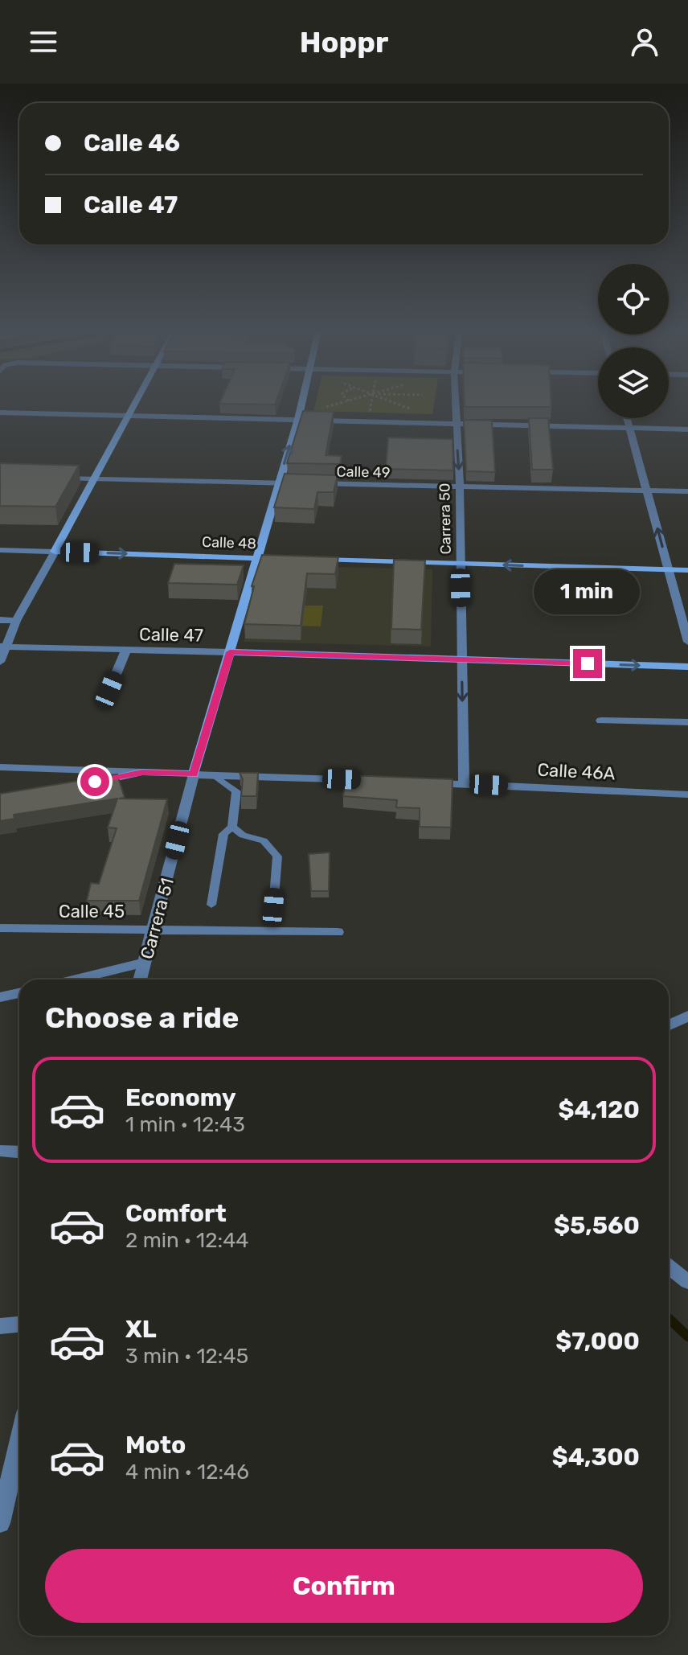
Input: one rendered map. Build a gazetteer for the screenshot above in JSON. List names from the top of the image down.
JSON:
{
  "streets": {
    "main road": ["Calle 48", "Calle 47", "Carrera 51"],
    "street": [
      "Calle 49",
      "Carrera 50",
      "Calle 46A",
      "Calle 45"
    ]
  },
  "crossings": [
    ["Calle 49", "Carrera 50"],
    ["Carrera 50", "Calle 47"],
    ["Carrera 50", "Calle 46A"],
    ["Calle 48", "Carrera 51"],
    ["Calle 47", "Carrera 51"],
    ["Calle 45", "Carrera 51"]
  ],
  "one_way": ["Carrera 50"],
  "page": {
    "header": "Hoppr",
    "banner": ["Calle 46", "Calle 47"],
    "bubble": "1 min",
    "heading": "Choose a ride",
    "list": [
      {
        "name": "Economy",
        "note": "1 min · 12:43",
        "value": "$4,120"
      },
      {
        "name": "Comfort",
        "note": "2 min · 12:44",
        "value": "$5,560"
      },
      {
        "name": "XL",
        "note": "3 min · 12:45",
        "value": "$7,000"
      },
      {
        "name": "Moto",
        "note": "4 min · 12:46",
        "value": "$4,300"
      }
    ],
    "buttons": "Confirm"
  }
}
